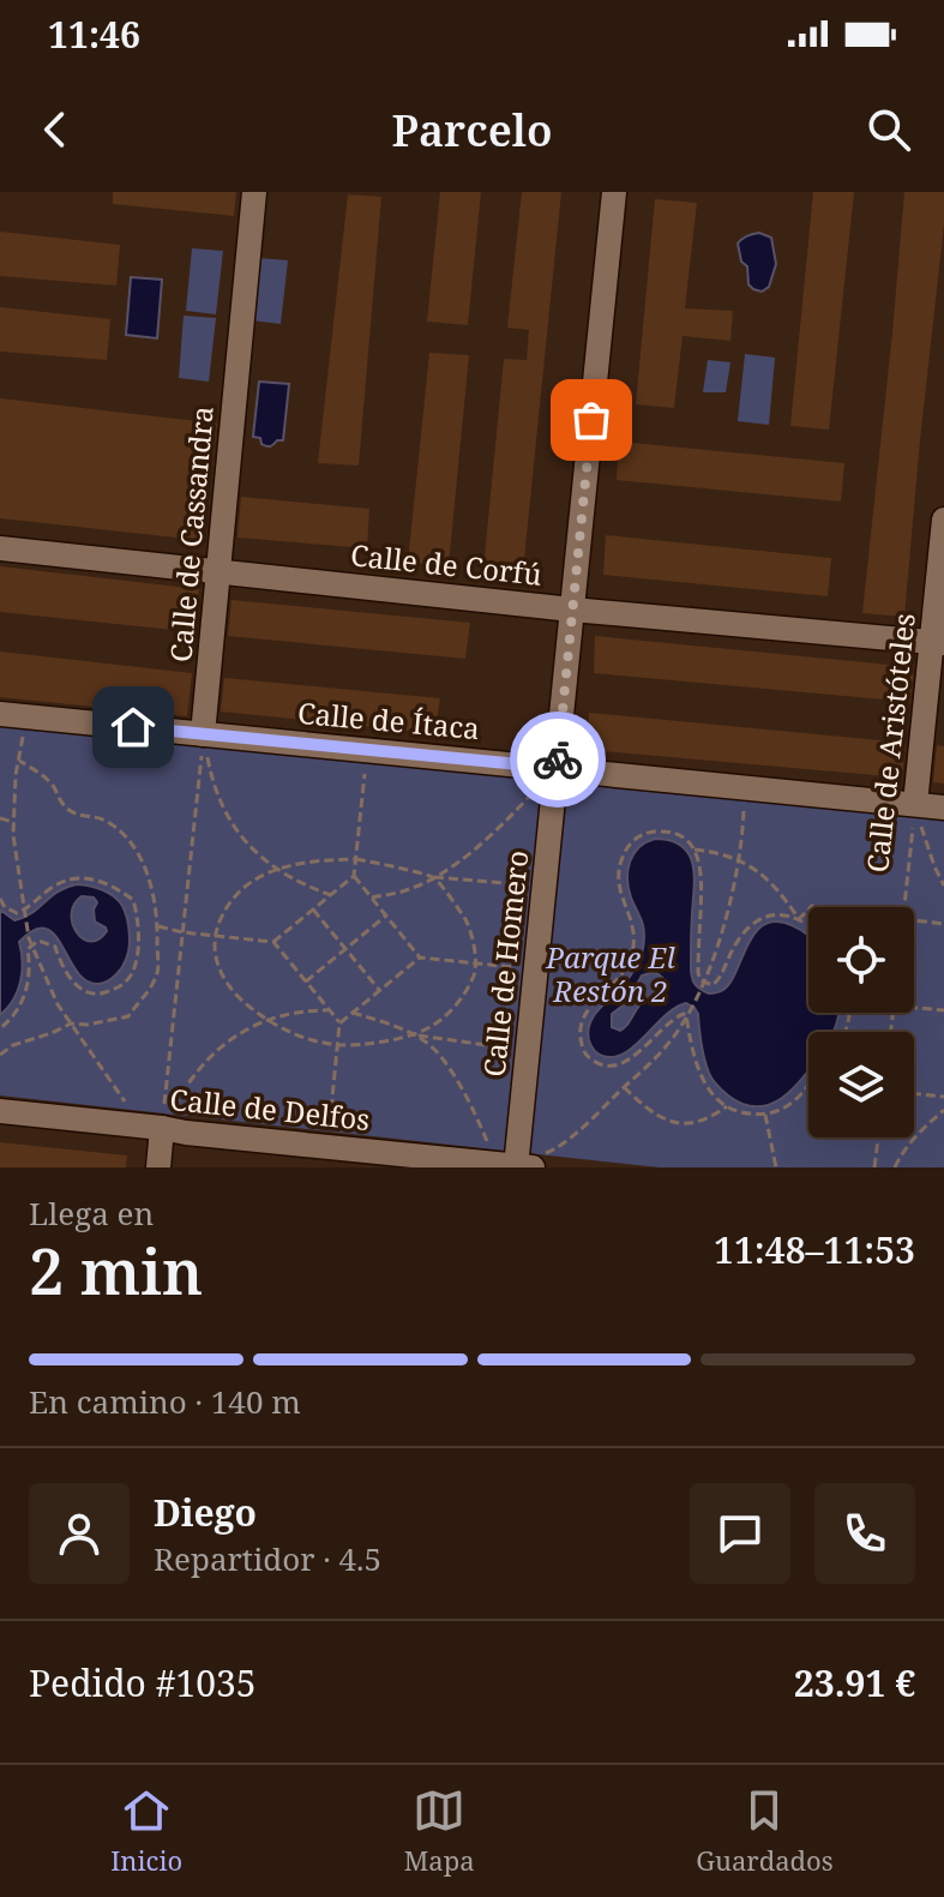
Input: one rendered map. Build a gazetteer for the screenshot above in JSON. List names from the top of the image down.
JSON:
{
  "streets": {
    "street": [
      "Calle de Cassandra",
      "Calle de Corfú",
      "Calle de Ítaca",
      "Calle de Aristóteles",
      "Calle de Homero",
      "Calle de Delfos"
    ]
  },
  "crossings": [
    ["Calle de Cassandra", "Calle de Corfú"],
    ["Calle de Cassandra", "Calle de Ítaca"],
    ["Calle de Corfú", "Calle de Aristóteles"],
    ["Calle de Corfú", "Calle de Homero"],
    ["Calle de Ítaca", "Calle de Aristóteles"],
    ["Calle de Ítaca", "Calle de Homero"],
    ["Calle de Homero", "Calle de Delfos"]
  ],
  "parks": ["Parque El Restón 2"],
  "page": {
    "status": "11:46",
    "header": "Parcelo",
    "heading": ["2 min", "Llega en", "11:48–11:53"],
    "panel": [
      "Diego",
      "Repartidor · 4.5",
      "Pedido #1035",
      "23.91 €"
    ],
    "bar": "En camino · 140 m",
    "tabs": ["Inicio", "Mapa", "Guardados"]
  }
}
